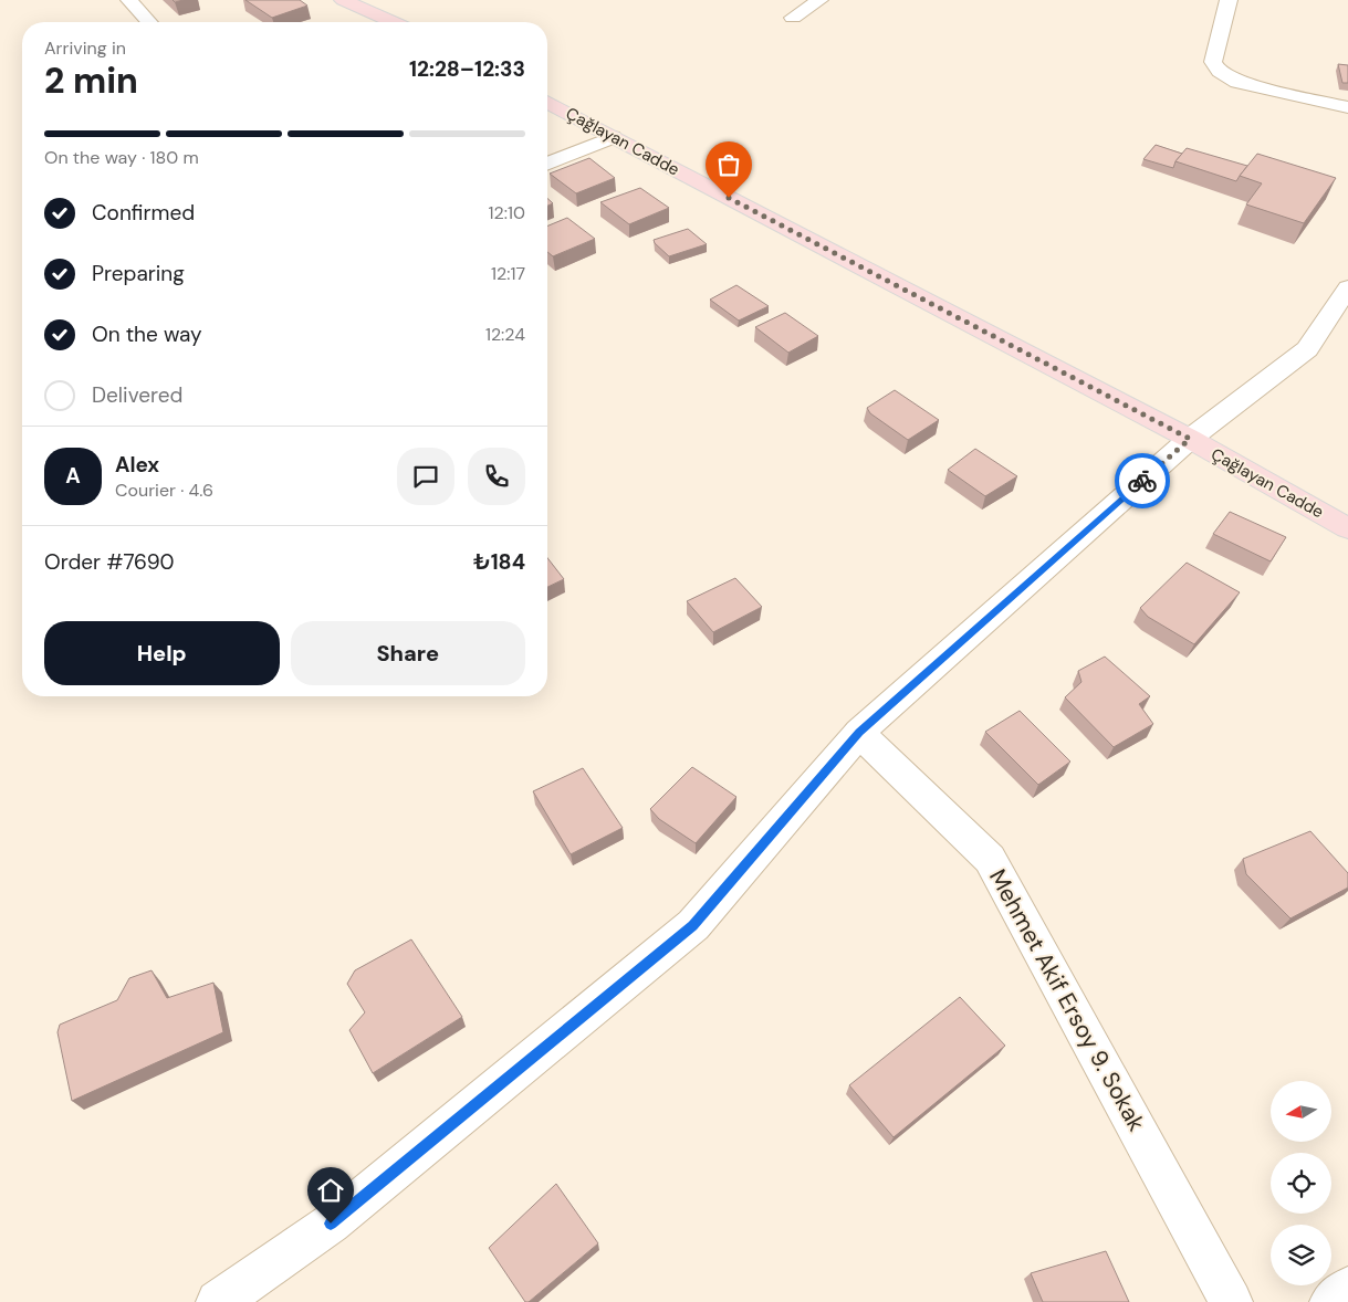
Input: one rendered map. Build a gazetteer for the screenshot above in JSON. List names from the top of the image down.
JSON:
{
  "streets": {
    "main road": ["Çağlayan Cadde"],
    "street": ["Mehmet Akif Ersoy 9. Sokak"]
  },
  "north": "left",
  "page": {
    "heading": ["2 min", "Arriving in", "12:28–12:33"],
    "panel": [
      "Alex",
      "Courier · 4.6",
      "Order #7690",
      "₺184"
    ],
    "bar": "On the way · 180 m",
    "list": [
      ["Confirmed", "12:10"],
      ["Preparing", "12:17"],
      ["On the way", "12:24"],
      "Delivered"
    ],
    "round": "A",
    "buttons": ["Help", "Share"]
  }
}
